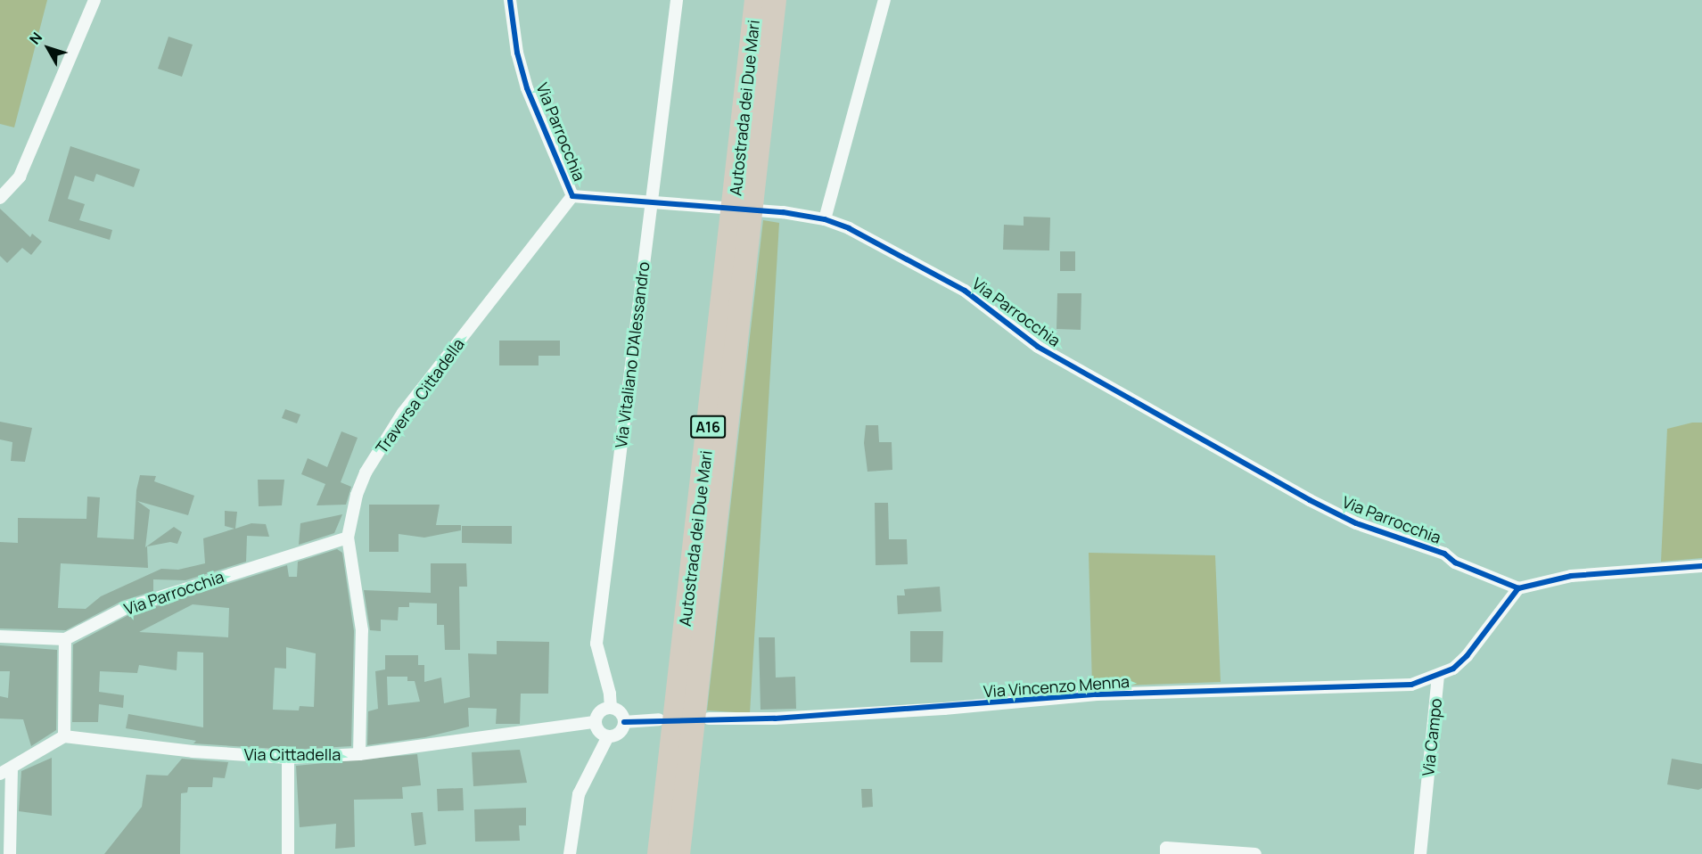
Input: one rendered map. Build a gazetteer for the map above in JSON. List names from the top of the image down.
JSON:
{
  "streets": {
    "highway": ["Autostrada dei Due Mari", "A16"],
    "street": [
      "Via Parrocchia",
      "Via Vitaliano D'Alessandro",
      "Traversa Cittadella",
      "Via Vincenzo Menna",
      "Via Campo",
      "Via Cittadella"
    ]
  },
  "crossings": [
    ["Via Parrocchia", "Traversa Cittadella"],
    ["Via Parrocchia", "Via Campo"],
    ["Via Vitaliano D'Alessandro", "Via Cittadella"],
    ["Traversa Cittadella", "Via Cittadella"],
    ["Via Vincenzo Menna", "Via Campo"]
  ],
  "north": "top left"
}
